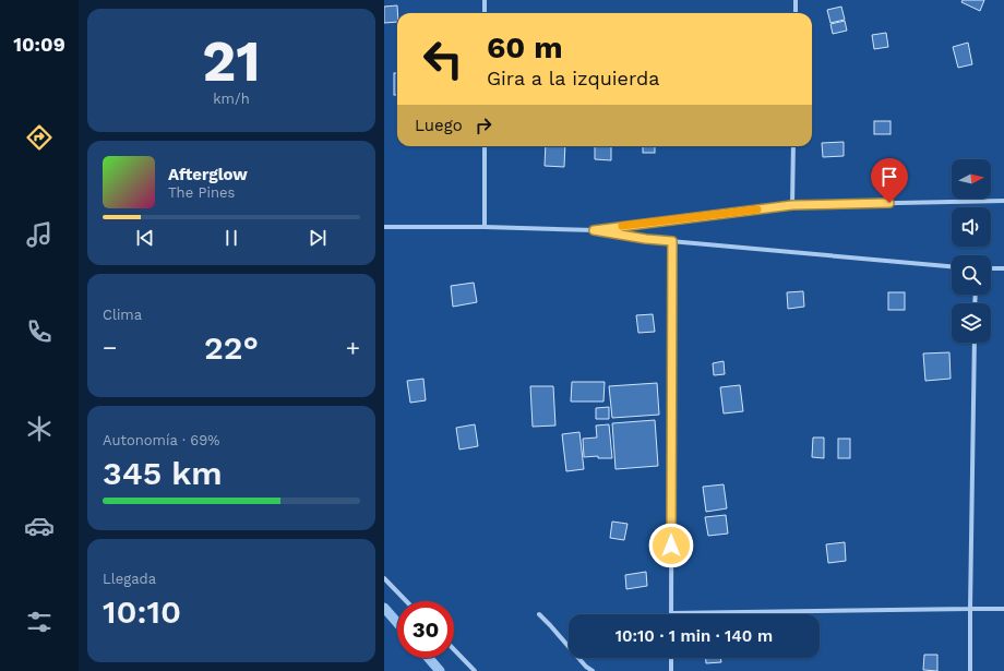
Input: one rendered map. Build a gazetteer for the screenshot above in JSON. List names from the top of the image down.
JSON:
{
  "north": "right",
  "page": {
    "tabs": "10:09",
    "tile": [
      ["21", "km/h"],
      "Clima",
      ["Autonomía · 69%", "345 km"],
      ["Llegada", "10:10"]
    ],
    "turn": ["60 m", "Gira a la izquierda"],
    "then": "Luego",
    "song": ["Afterglow", "The Pines"],
    "heat": ["−", "22°", "+"],
    "limit": "30",
    "trip": "10:10 · 1 min · 140 m"
  }
}
